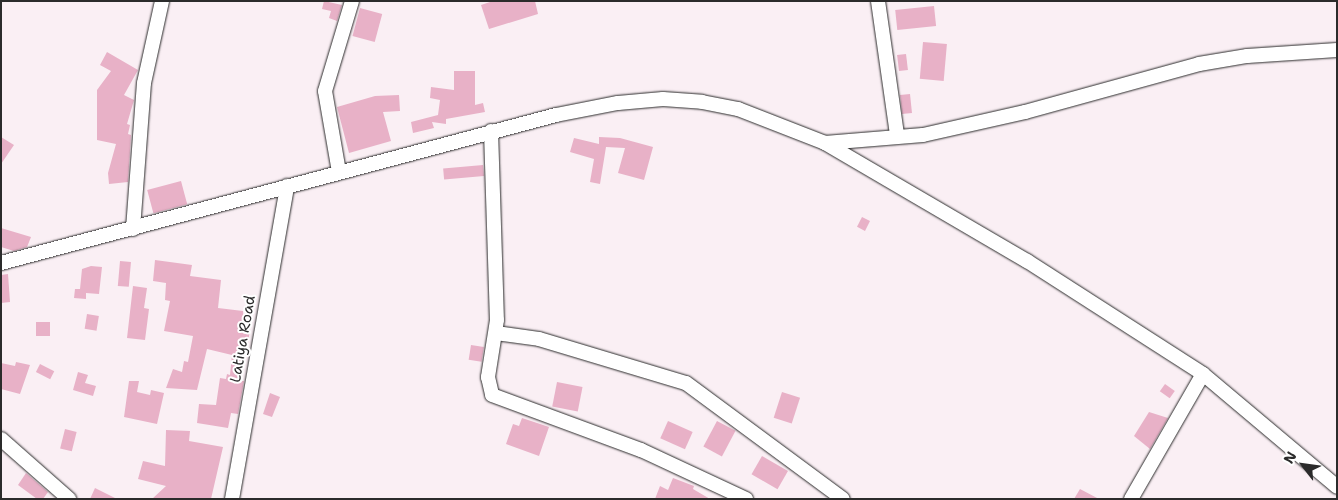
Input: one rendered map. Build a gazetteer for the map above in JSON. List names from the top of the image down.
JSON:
{
  "streets": {
    "street": ["Latiya Road"]
  },
  "north": "top left"
}
